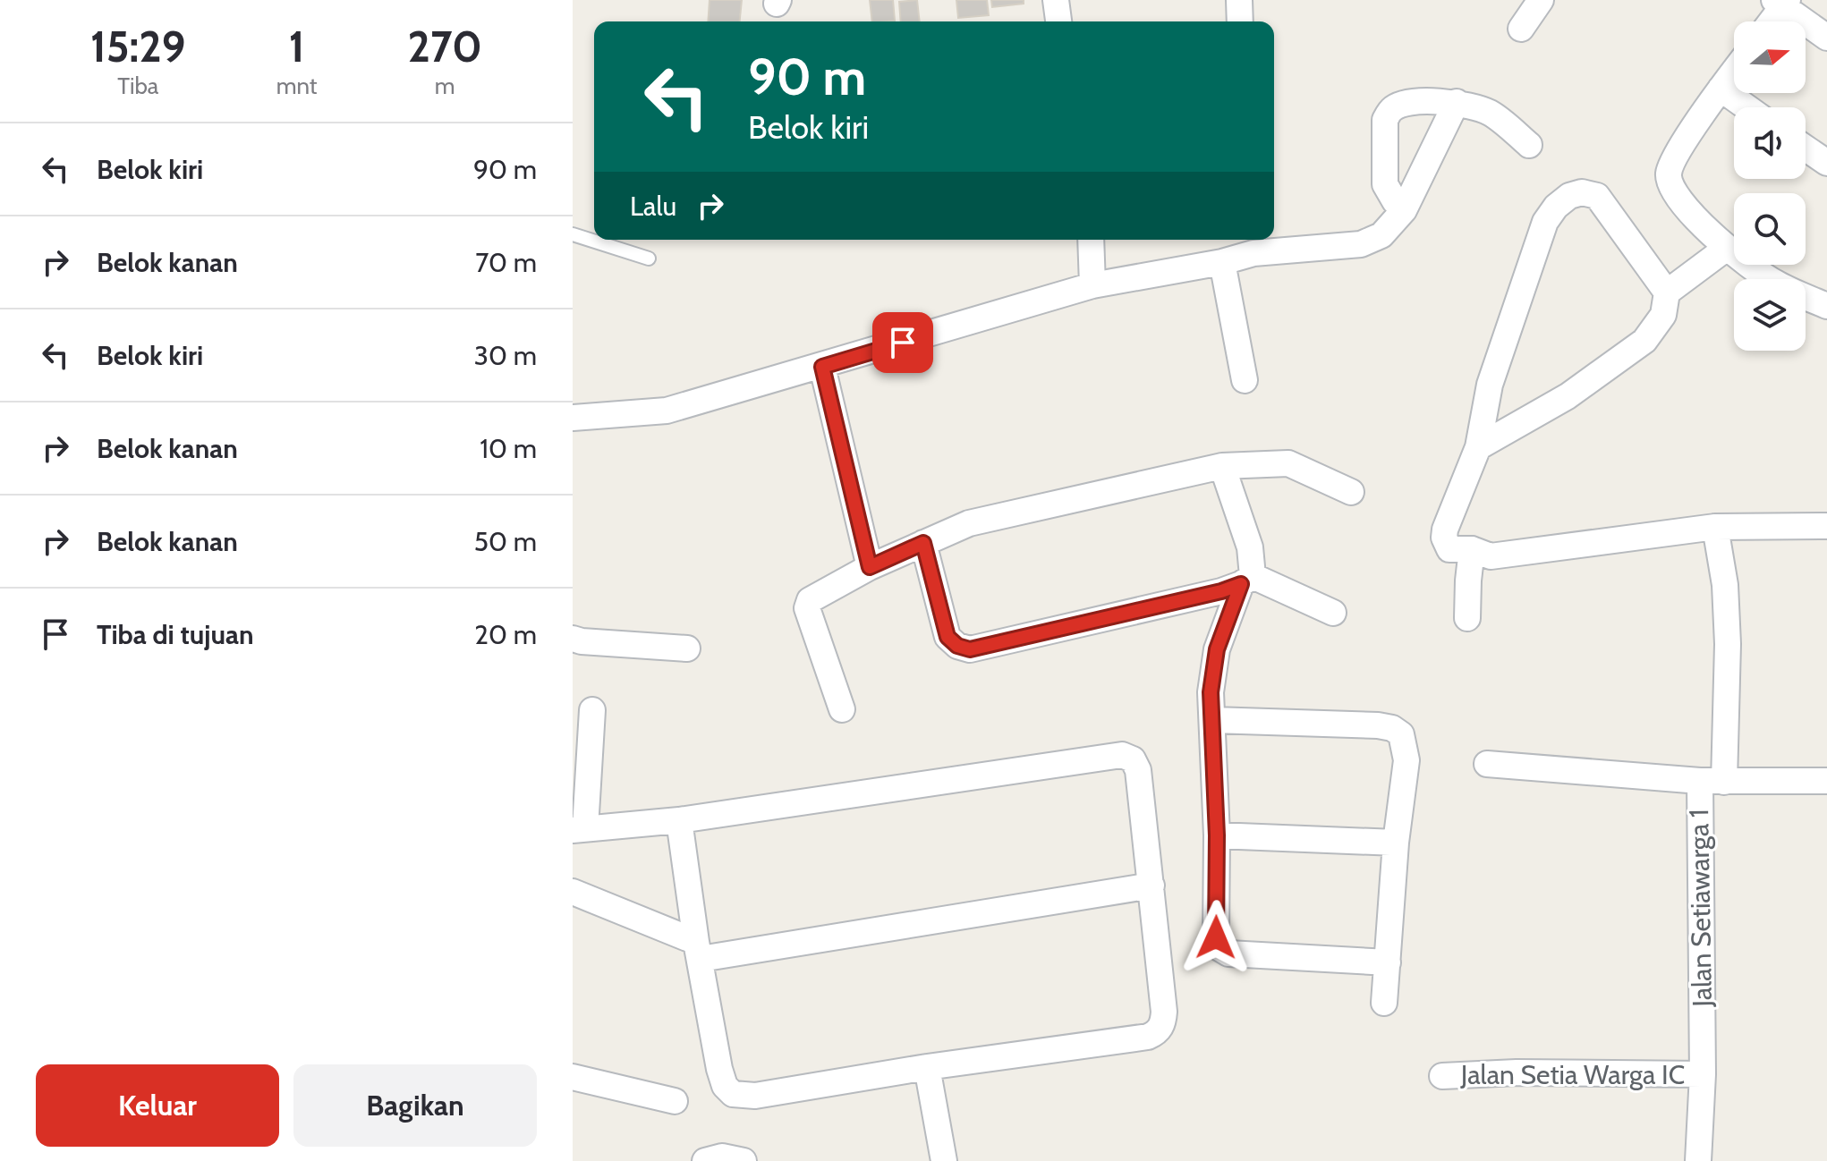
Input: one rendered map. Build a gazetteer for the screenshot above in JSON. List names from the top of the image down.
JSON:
{
  "streets": {
    "street": ["Jalan Setiawarga 1", "Jalan Setia Warga IC"]
  },
  "crossings": [
    ["Jalan Setiawarga 1", "Jalan Setia Warga IC"]
  ],
  "north": "right",
  "page": {
    "eta": [
      "15:29",
      "Tiba",
      "1",
      "mnt",
      "270",
      "m"
    ],
    "turn": ["90 m", "Belok kiri"],
    "list": [
      {
        "name": "Belok kiri",
        "value": "90 m"
      },
      {
        "name": "Belok kanan",
        "value": "70 m"
      },
      {
        "name": "Belok kiri",
        "value": "30 m"
      },
      {
        "name": "Belok kanan",
        "value": "10 m"
      },
      {
        "name": "Belok kanan",
        "value": "50 m"
      },
      {
        "name": "Tiba di tujuan",
        "value": "20 m"
      }
    ],
    "then": "Lalu",
    "buttons": ["Keluar", "Bagikan"]
  }
}
